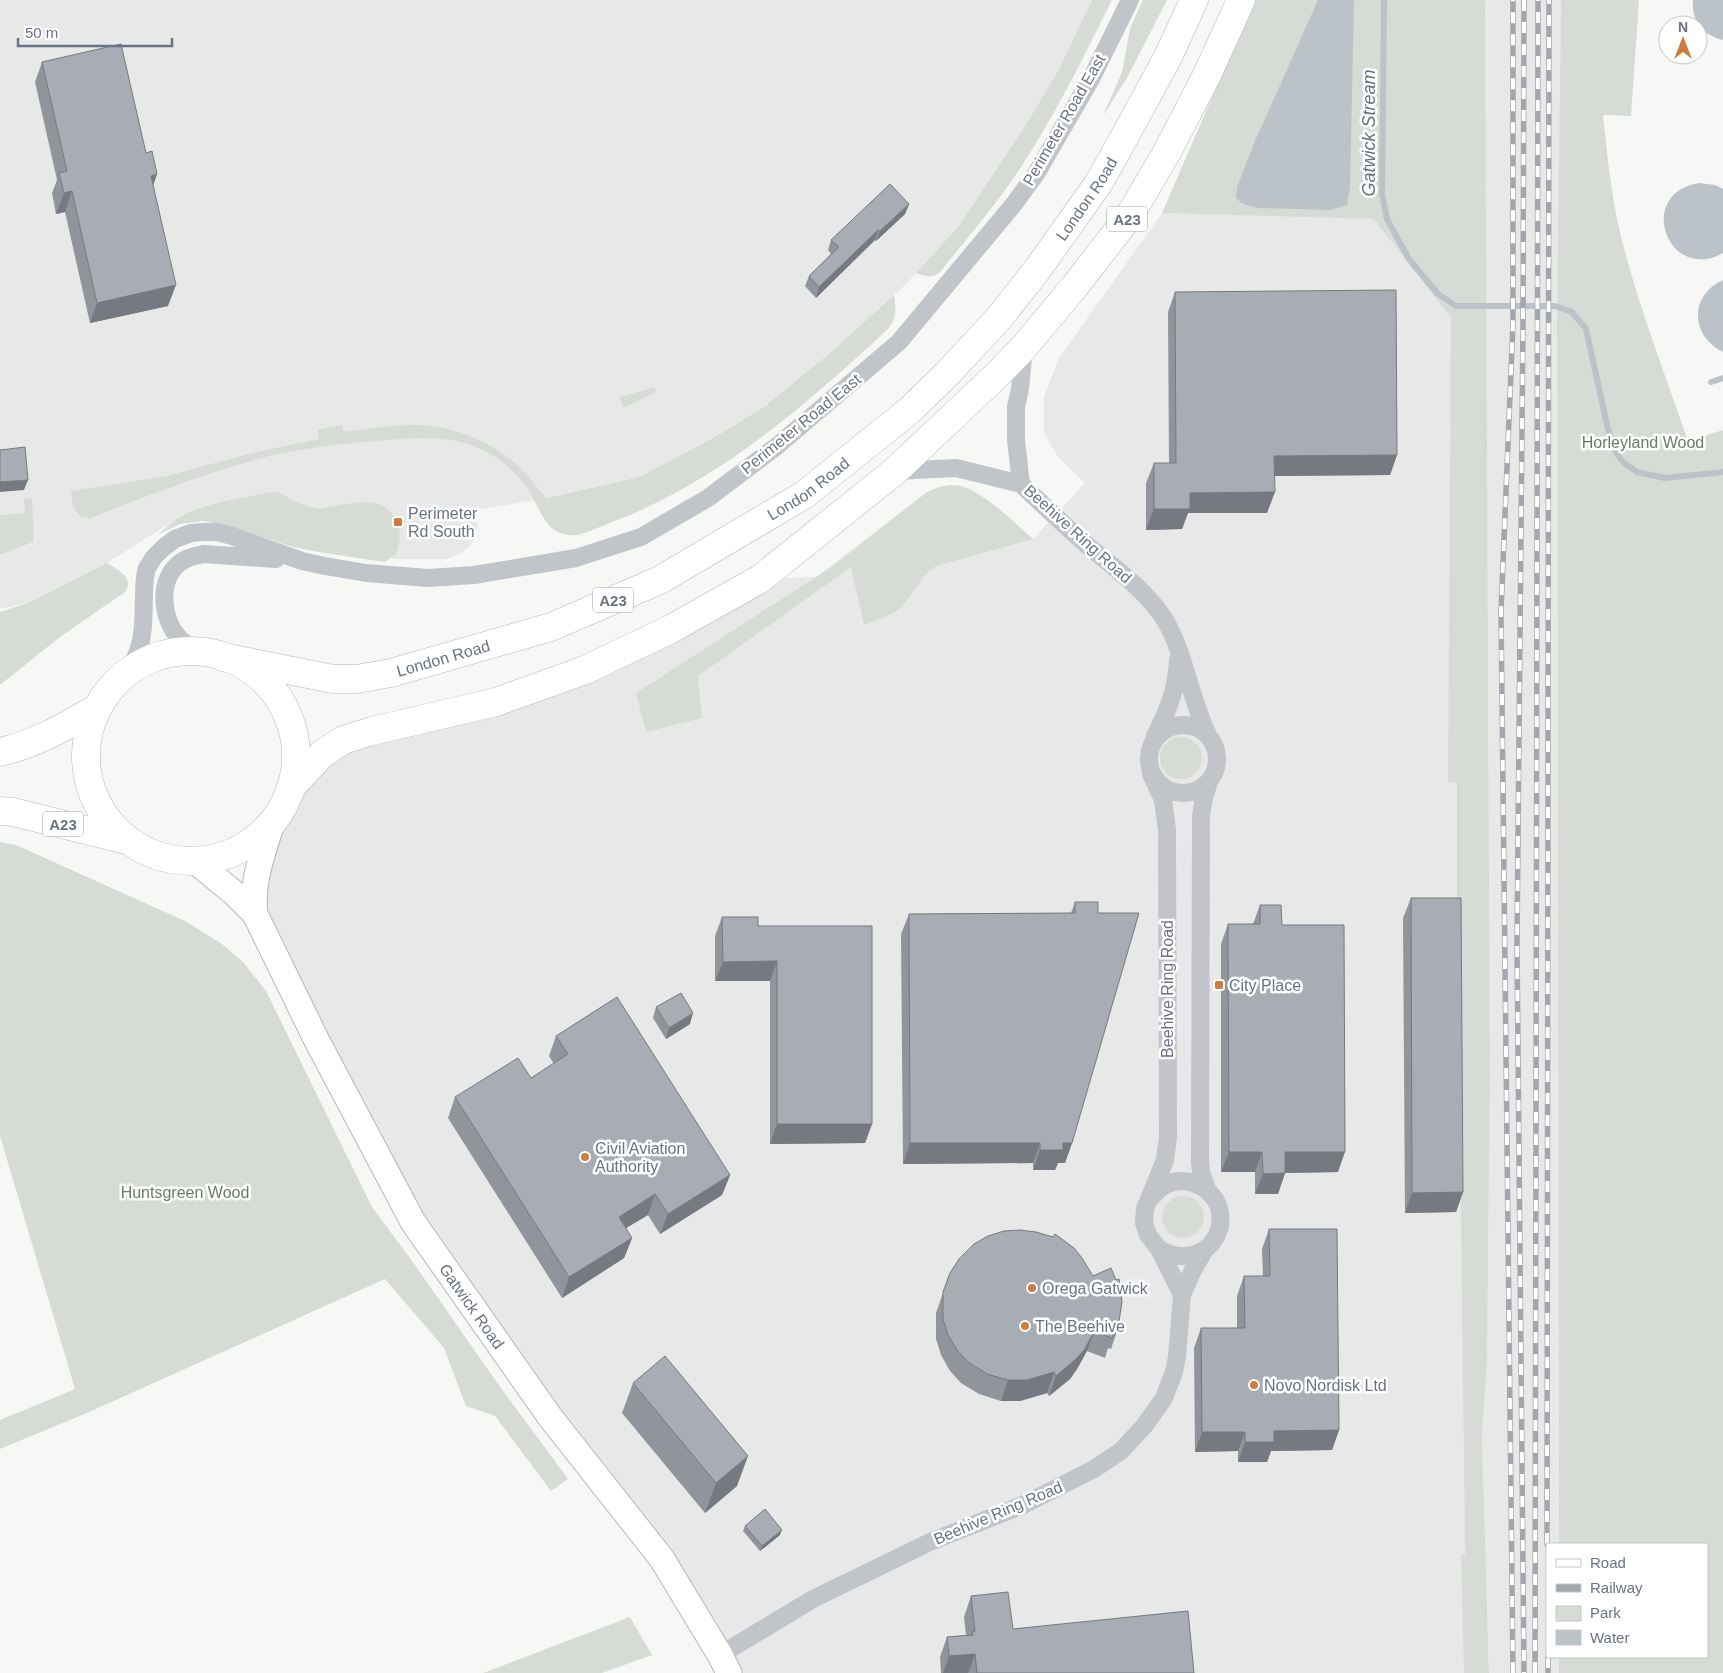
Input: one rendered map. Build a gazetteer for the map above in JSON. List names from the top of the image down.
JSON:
{
  "streets": {
    "main road": ["London Road", "A23"],
    "street": ["Perimeter Road East", "Beehive Ring Road", "Gatwick Road"]
  },
  "crossings": [
    ["Perimeter Road East", "London Road"],
    ["A23", "Beehive Ring Road"],
    ["Beehive Ring Road", "Gatwick Road"]
  ],
  "water": ["Gatwick Stream"],
  "parks": ["Horleyland Wood", "Huntsgreen Wood"],
  "places": {
    "transit": ["Perimeter Rd South", "City Place"],
    "other": [
      "Civil Aviation Authority",
      "Orega Gatwick",
      "The Beehive",
      "Novo Nordisk Ltd"
    ]
  },
  "legend": [
    "Road",
    "Railway",
    "Park",
    "Water"
  ],
  "scale_bar": "50 m",
  "north": "top"
}
